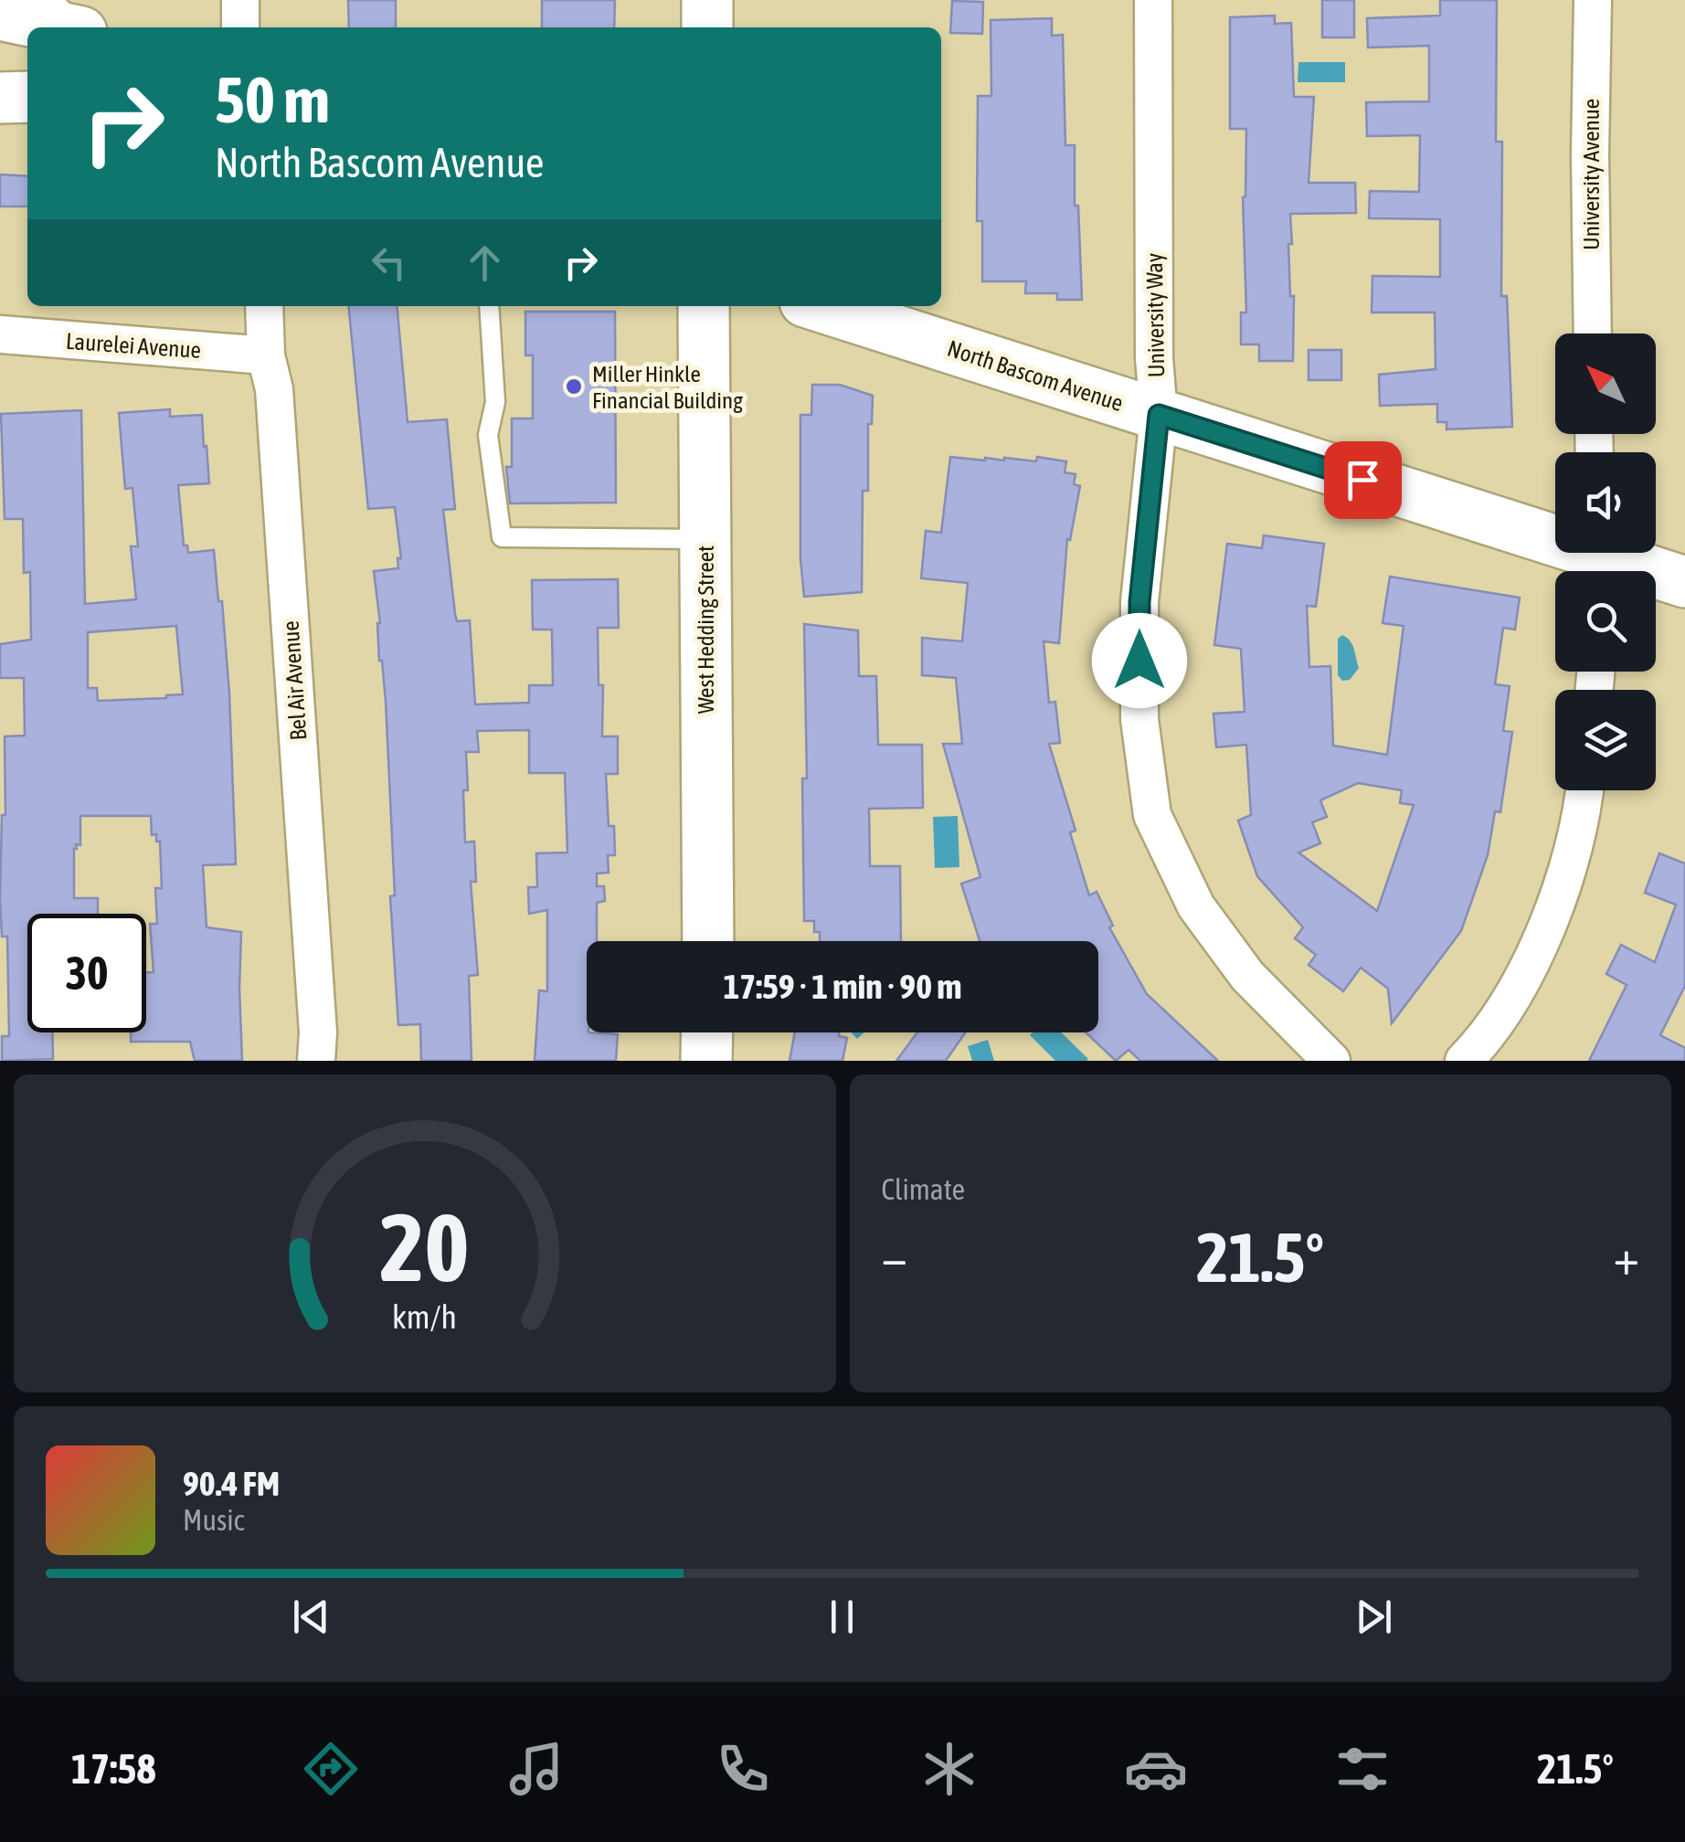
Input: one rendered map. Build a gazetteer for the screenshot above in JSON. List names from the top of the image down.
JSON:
{
  "streets": {
    "main road": ["North Bascom Avenue", "West Hedding Street"],
    "street": [
      "University Avenue",
      "University Way",
      "Laurelei Avenue",
      "Bel Air Avenue"
    ]
  },
  "crossings": [
    ["University Way", "North Bascom Avenue"],
    ["Laurelei Avenue", "Bel Air Avenue"]
  ],
  "places": ["Miller Hinkle Financial Building"],
  "north": "top left",
  "page": {
    "turn": ["50 m", "North Bascom Avenue"],
    "limit": "30",
    "trip": "17:59 · 1 min · 90 m",
    "tile": "Climate",
    "heat": ["−", "21.5°", "+"],
    "song": ["90.4 FM", "Music"],
    "tabs": ["17:58", "21.5°"],
    "gauge": ["20", "km/h"]
  }
}
